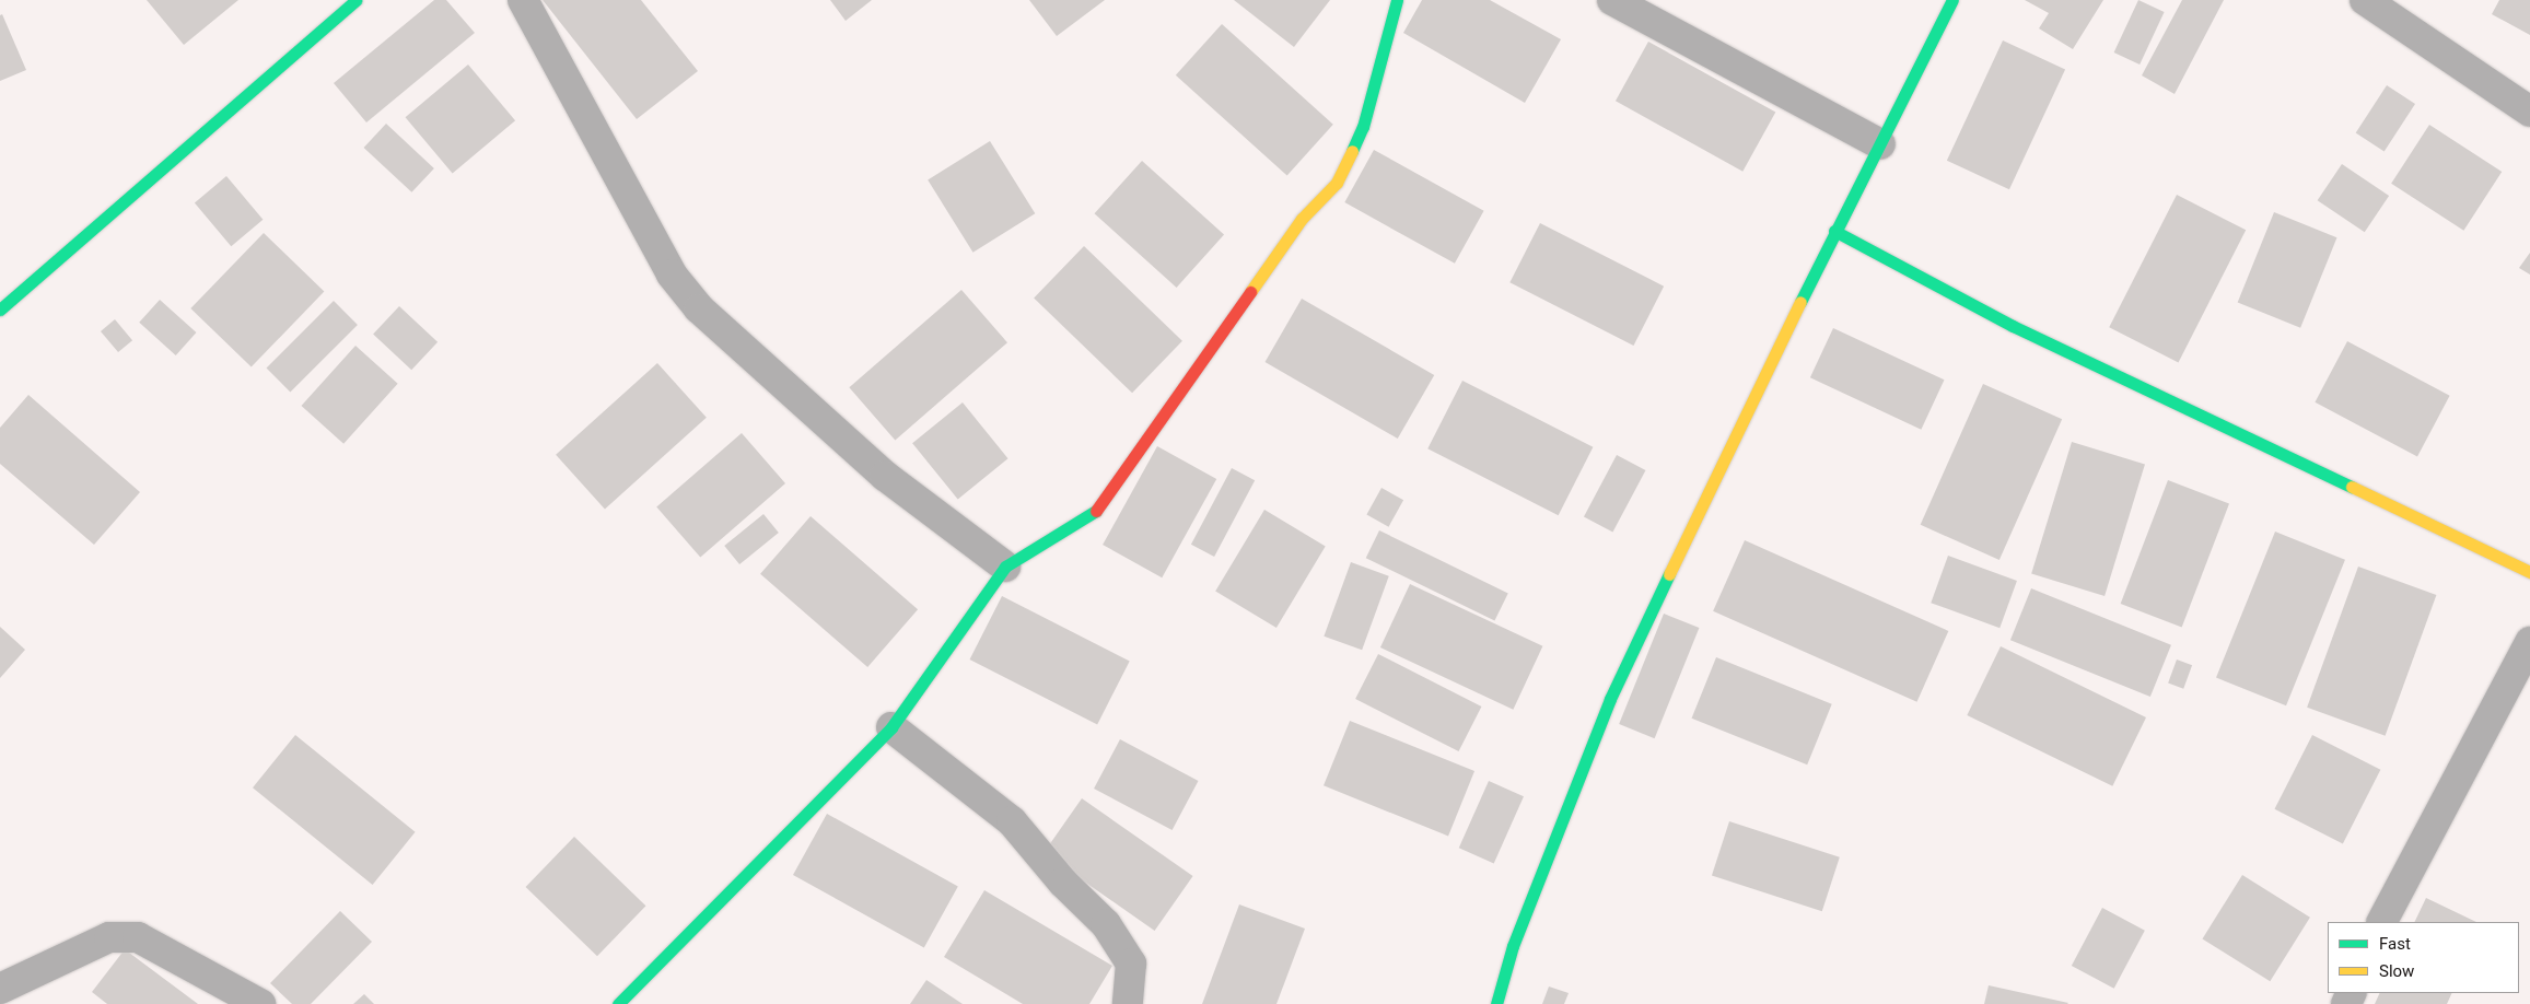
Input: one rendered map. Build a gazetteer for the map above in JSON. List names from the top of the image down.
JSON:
{
  "legend": ["Fast", "Slow"]
}
